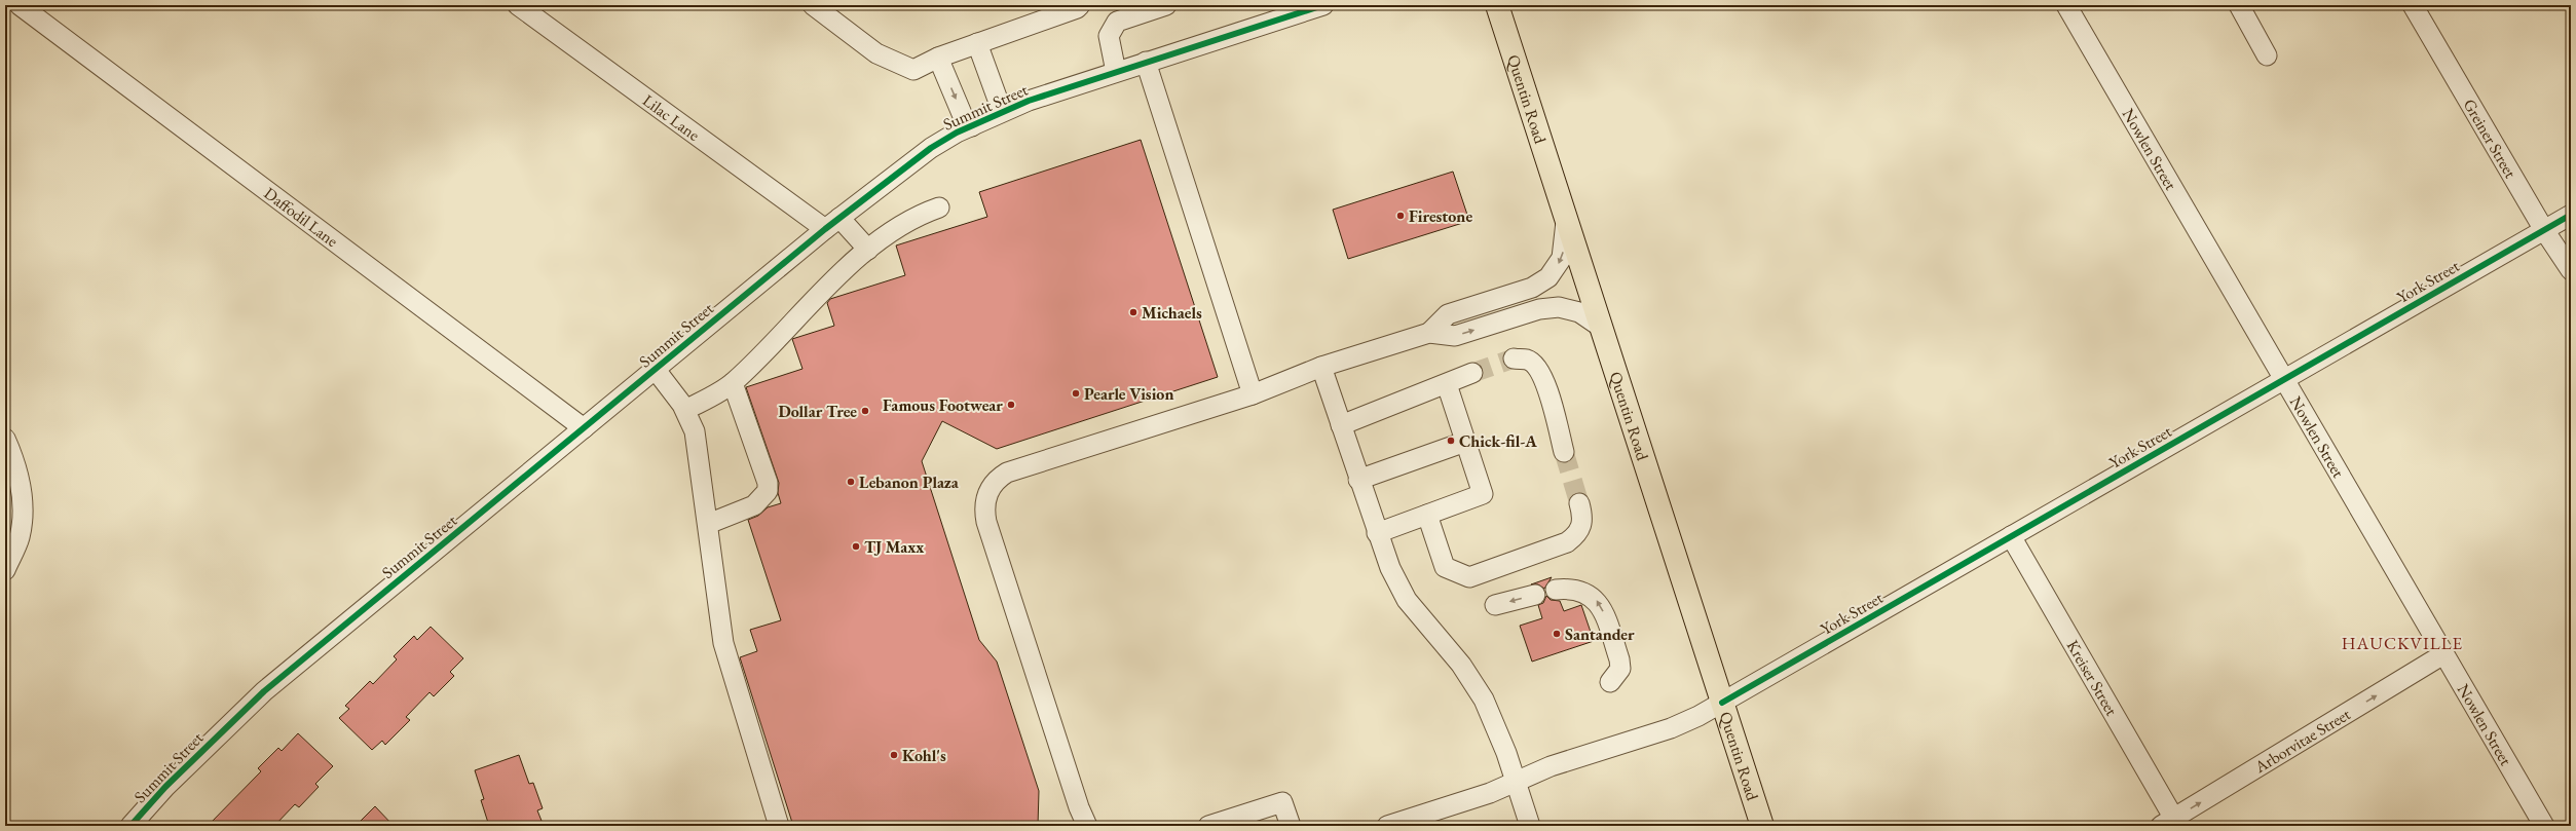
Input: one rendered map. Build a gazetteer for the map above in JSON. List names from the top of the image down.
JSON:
{
  "streets": {
    "highway": ["Quentin Road"],
    "street": [
      "Summit Street",
      "Lilac Lane",
      "Greiner Street",
      "Nowlen Street",
      "Daffodil Lane",
      "York Street",
      "Kreiser Street",
      "Arborvitae Street"
    ]
  },
  "crossings": [
    ["Quentin Road", "York Street"],
    ["Summit Street", "Lilac Lane"],
    ["Summit Street", "Daffodil Lane"],
    ["Greiner Street", "York Street"],
    ["Nowlen Street", "York Street"],
    ["Nowlen Street", "Arborvitae Street"],
    ["York Street", "Kreiser Street"],
    ["Kreiser Street", "Arborvitae Street"]
  ],
  "one_way": ["Arborvitae Street"],
  "districts": ["HAUCKVILLE"],
  "places": [
    "Firestone",
    "Michaels",
    "Pearle Vision",
    "Famous Footwear",
    "Dollar Tree",
    "Chick-fil-A",
    "Lebanon Plaza",
    "TJ Maxx",
    "Santander",
    "Kohl's"
  ]
}
